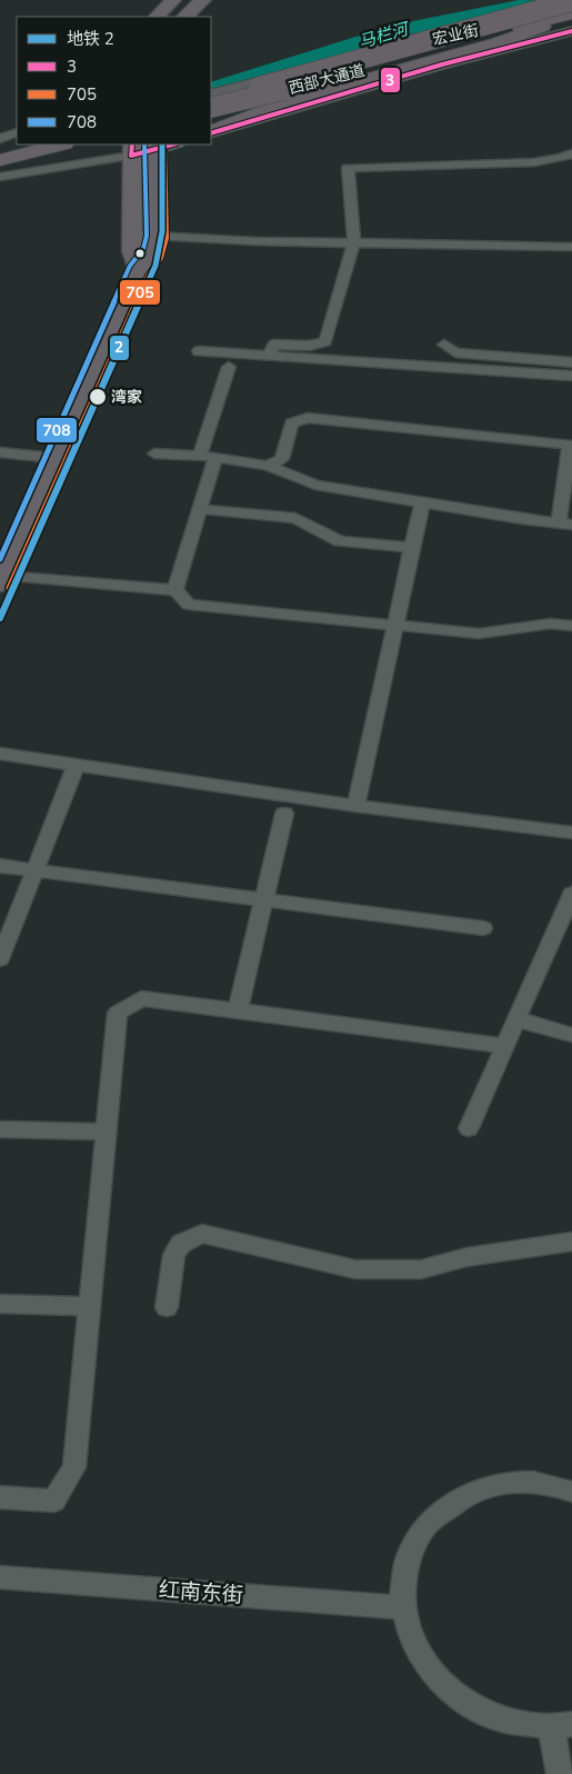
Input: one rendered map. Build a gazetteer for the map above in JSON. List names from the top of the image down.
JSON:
{
  "streets": {
    "highway": ["西部大通道"],
    "main road": ["宏业街"],
    "street": ["红南东街"]
  },
  "crossings": [
    ["宏业街", "西部大通道"]
  ],
  "water": ["马栏河"],
  "places": ["湾家"],
  "lines": [
    "transit line 3",
    "metro line 2",
    "transit line 705",
    "transit line 708"
  ],
  "legend": [
    "地铁 2",
    "3",
    "705",
    "708"
  ]
}
